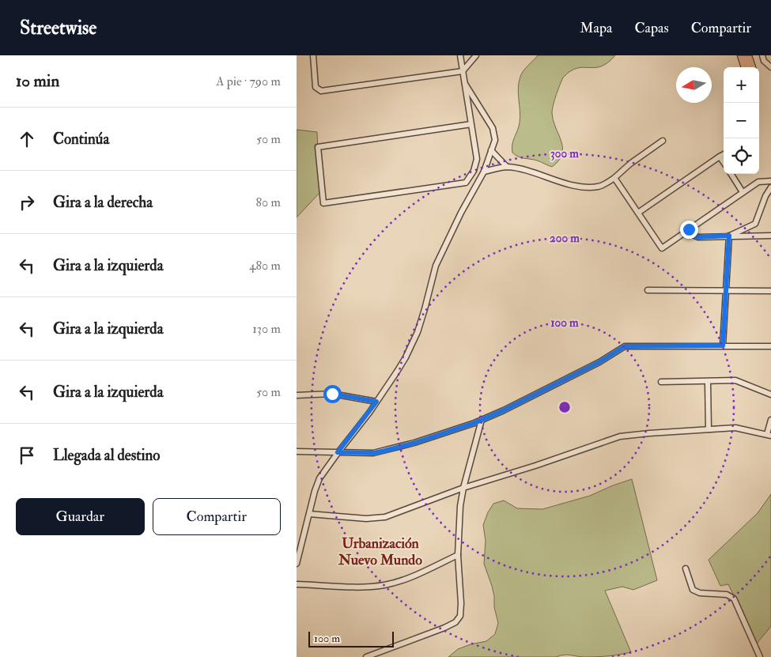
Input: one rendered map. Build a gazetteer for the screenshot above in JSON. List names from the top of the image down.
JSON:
{
  "districts": ["Urbanización Nuevo Mundo"],
  "scale_bar": "100 m",
  "north": "left",
  "page": {
    "header": "Streetwise",
    "nav": ["Mapa", "Capas", "Compartir"],
    "heading": ["10 min", "A pie · 790 m"],
    "map_buttons": ["+", "−"],
    "list": [
      ["Continúa", "50 m"],
      ["Gira a la derecha", "80 m"],
      ["Gira a la izquierda", "480 m"],
      ["Gira a la izquierda", "130 m"],
      ["Gira a la izquierda", "50 m"],
      "Llegada al destino"
    ],
    "buttons": ["Guardar", "Compartir"],
    "scale": "100 m"
  },
  "rings": ["300 m", "200 m", "100 m"]
}
